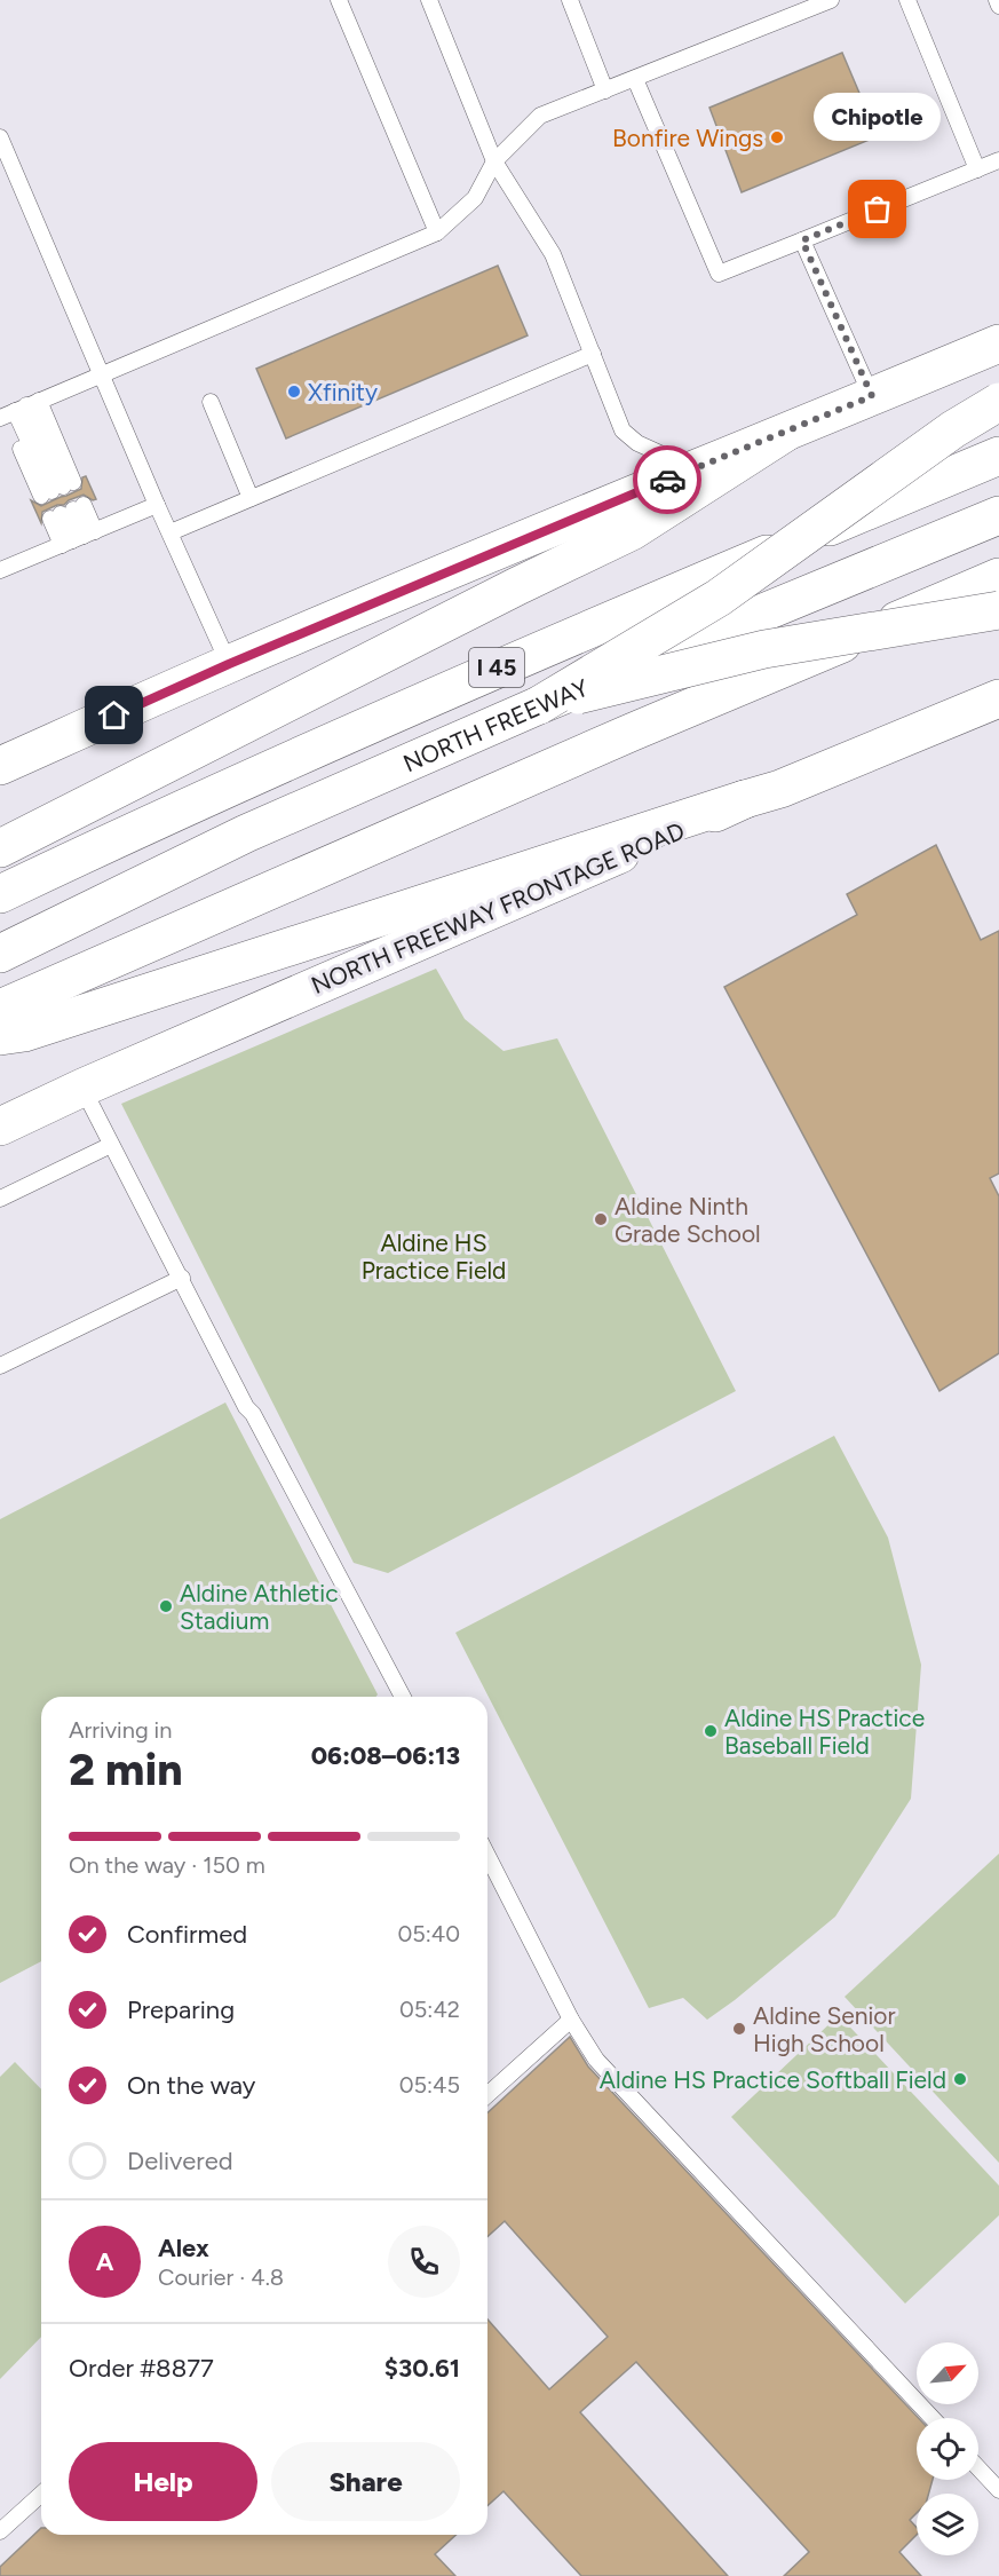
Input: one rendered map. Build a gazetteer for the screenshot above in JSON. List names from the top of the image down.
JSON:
{
  "streets": {
    "main road": ["I 45", "NORTH FREEWAY", "NORTH FREEWAY FRONTAGE ROAD"]
  },
  "parks": ["Aldine HS Practice Field"],
  "places": [
    "Bonfire Wings",
    "Chipotle",
    "Xfinity",
    "Aldine Ninth Grade School",
    "Aldine Athletic Stadium",
    "Aldine HS Practice Baseball Field",
    "Aldine Senior High School",
    "Aldine HS Practice Softball Field"
  ],
  "north": "top right",
  "page": {
    "bubble": "Chipotle",
    "heading": ["2 min", "Arriving in", "06:08–06:13"],
    "panel": [
      "Alex",
      "Courier · 4.8",
      "Order #8877",
      "$30.61"
    ],
    "bar": "On the way · 150 m",
    "list": [
      ["Confirmed", "05:40"],
      ["Preparing", "05:42"],
      ["On the way", "05:45"],
      "Delivered"
    ],
    "round": "A",
    "buttons": ["Help", "Share"]
  }
}
